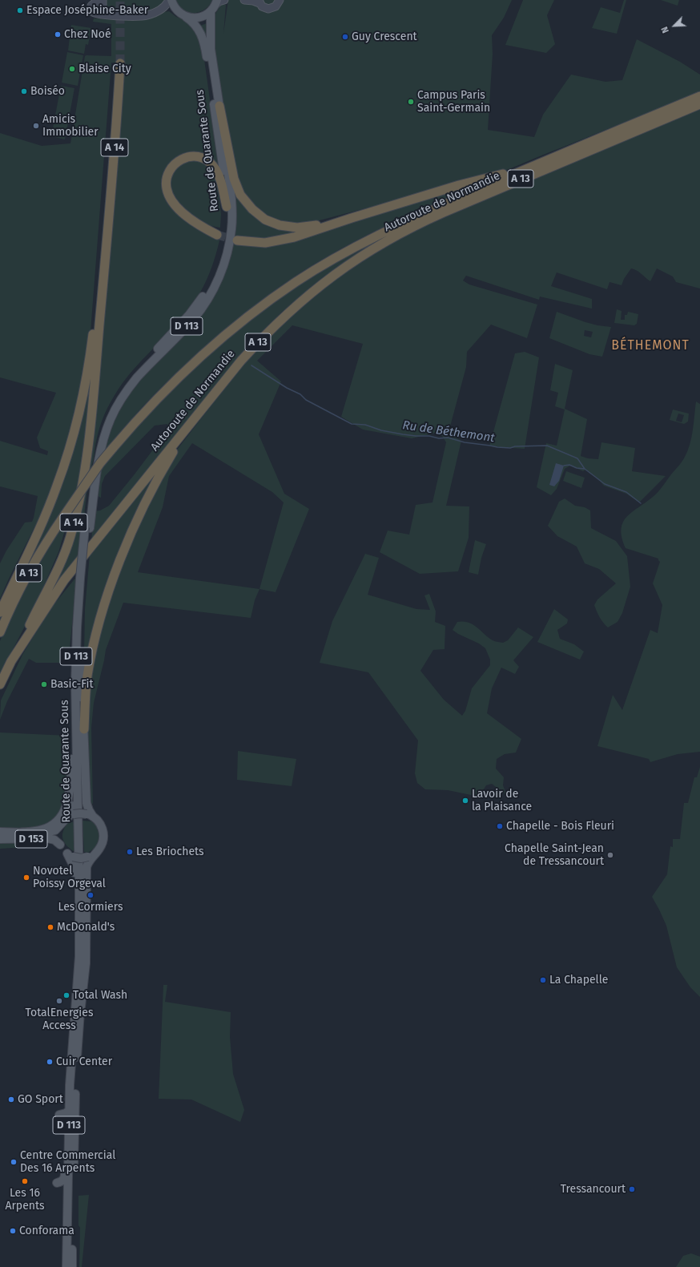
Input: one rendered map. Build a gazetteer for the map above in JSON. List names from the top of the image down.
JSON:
{
  "streets": {
    "highway": ["A 14", "A 13", "Autoroute de Normandie"],
    "main road": ["Route de Quarante Sous", "D 113", "D 153"]
  },
  "crossings": [
    ["A 14", "Autoroute de Normandie"],
    ["Route de Quarante Sous", "D 113"]
  ],
  "districts": ["BÉTHEMONT"],
  "water": ["Ru de Béthemont"],
  "places": [
    "Espace Joséphine-Baker",
    "Chez Noé",
    "Guy Crescent",
    "Blaise City",
    "Boiséo",
    "Campus Paris Saint-Germain",
    "Amicis Immobilier",
    "Basic-Fit",
    "Lavoir de la Plaisance",
    "Chapelle - Bois Fleuri",
    "Les Briochets",
    "Chapelle Saint-Jean de Tressancourt",
    "Novotel Poissy Orgeval",
    "Les Cormiers",
    "McDonald's",
    "La Chapelle",
    "Total Wash",
    "TotalEnergies Access",
    "Cuir Center",
    "GO Sport",
    "Centre Commercial Des 16 Arpents",
    "Les 16 Arpents",
    "Tressancourt",
    "Conforama"
  ],
  "north": "bottom left"
}
